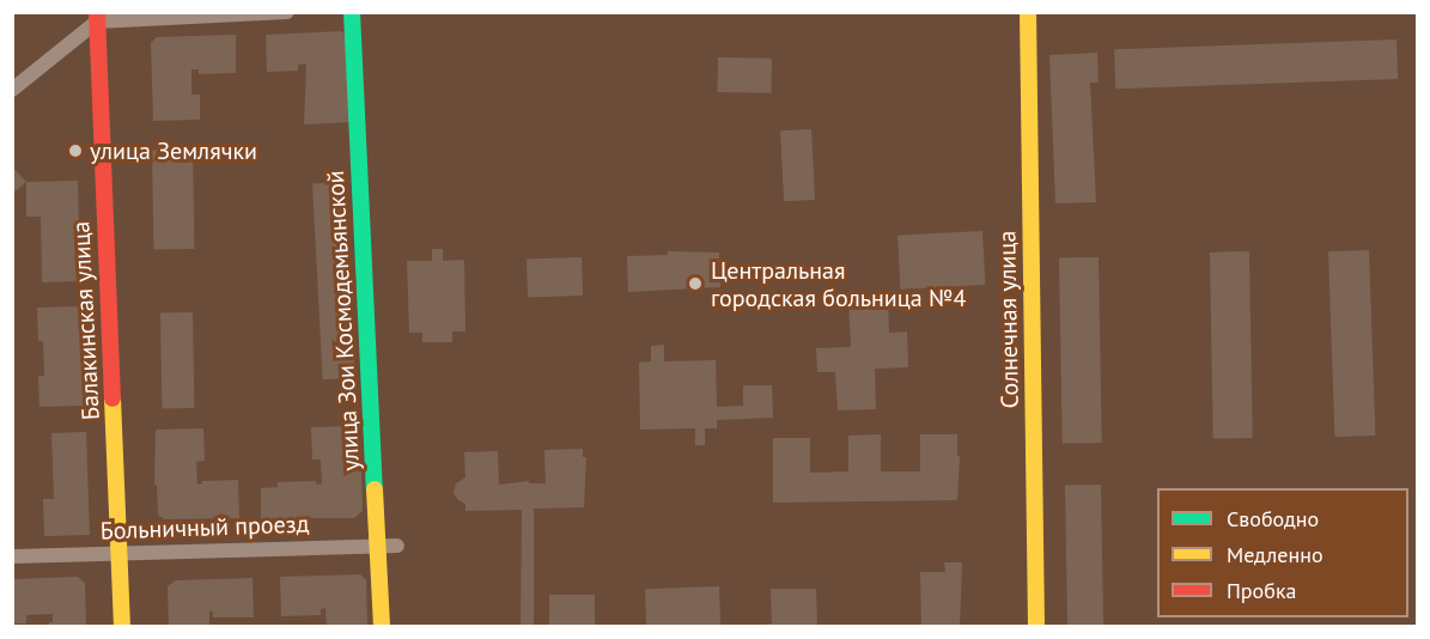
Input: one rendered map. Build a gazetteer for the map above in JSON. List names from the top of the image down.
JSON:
{
  "streets": {
    "street": [
      "Солнечная улица",
      "Балакинская улица",
      "улица Зои Космодемьянской",
      "Больничный проезд"
    ]
  },
  "crossings": [
    ["Балакинская улица", "Больничный проезд"],
    ["улица Зои Космодемьянской", "Больничный проезд"]
  ],
  "places": ["улица Землячки", "Центральная городская больница №4"],
  "legend": ["Свободно", "Медленно", "Пробка"]
}
